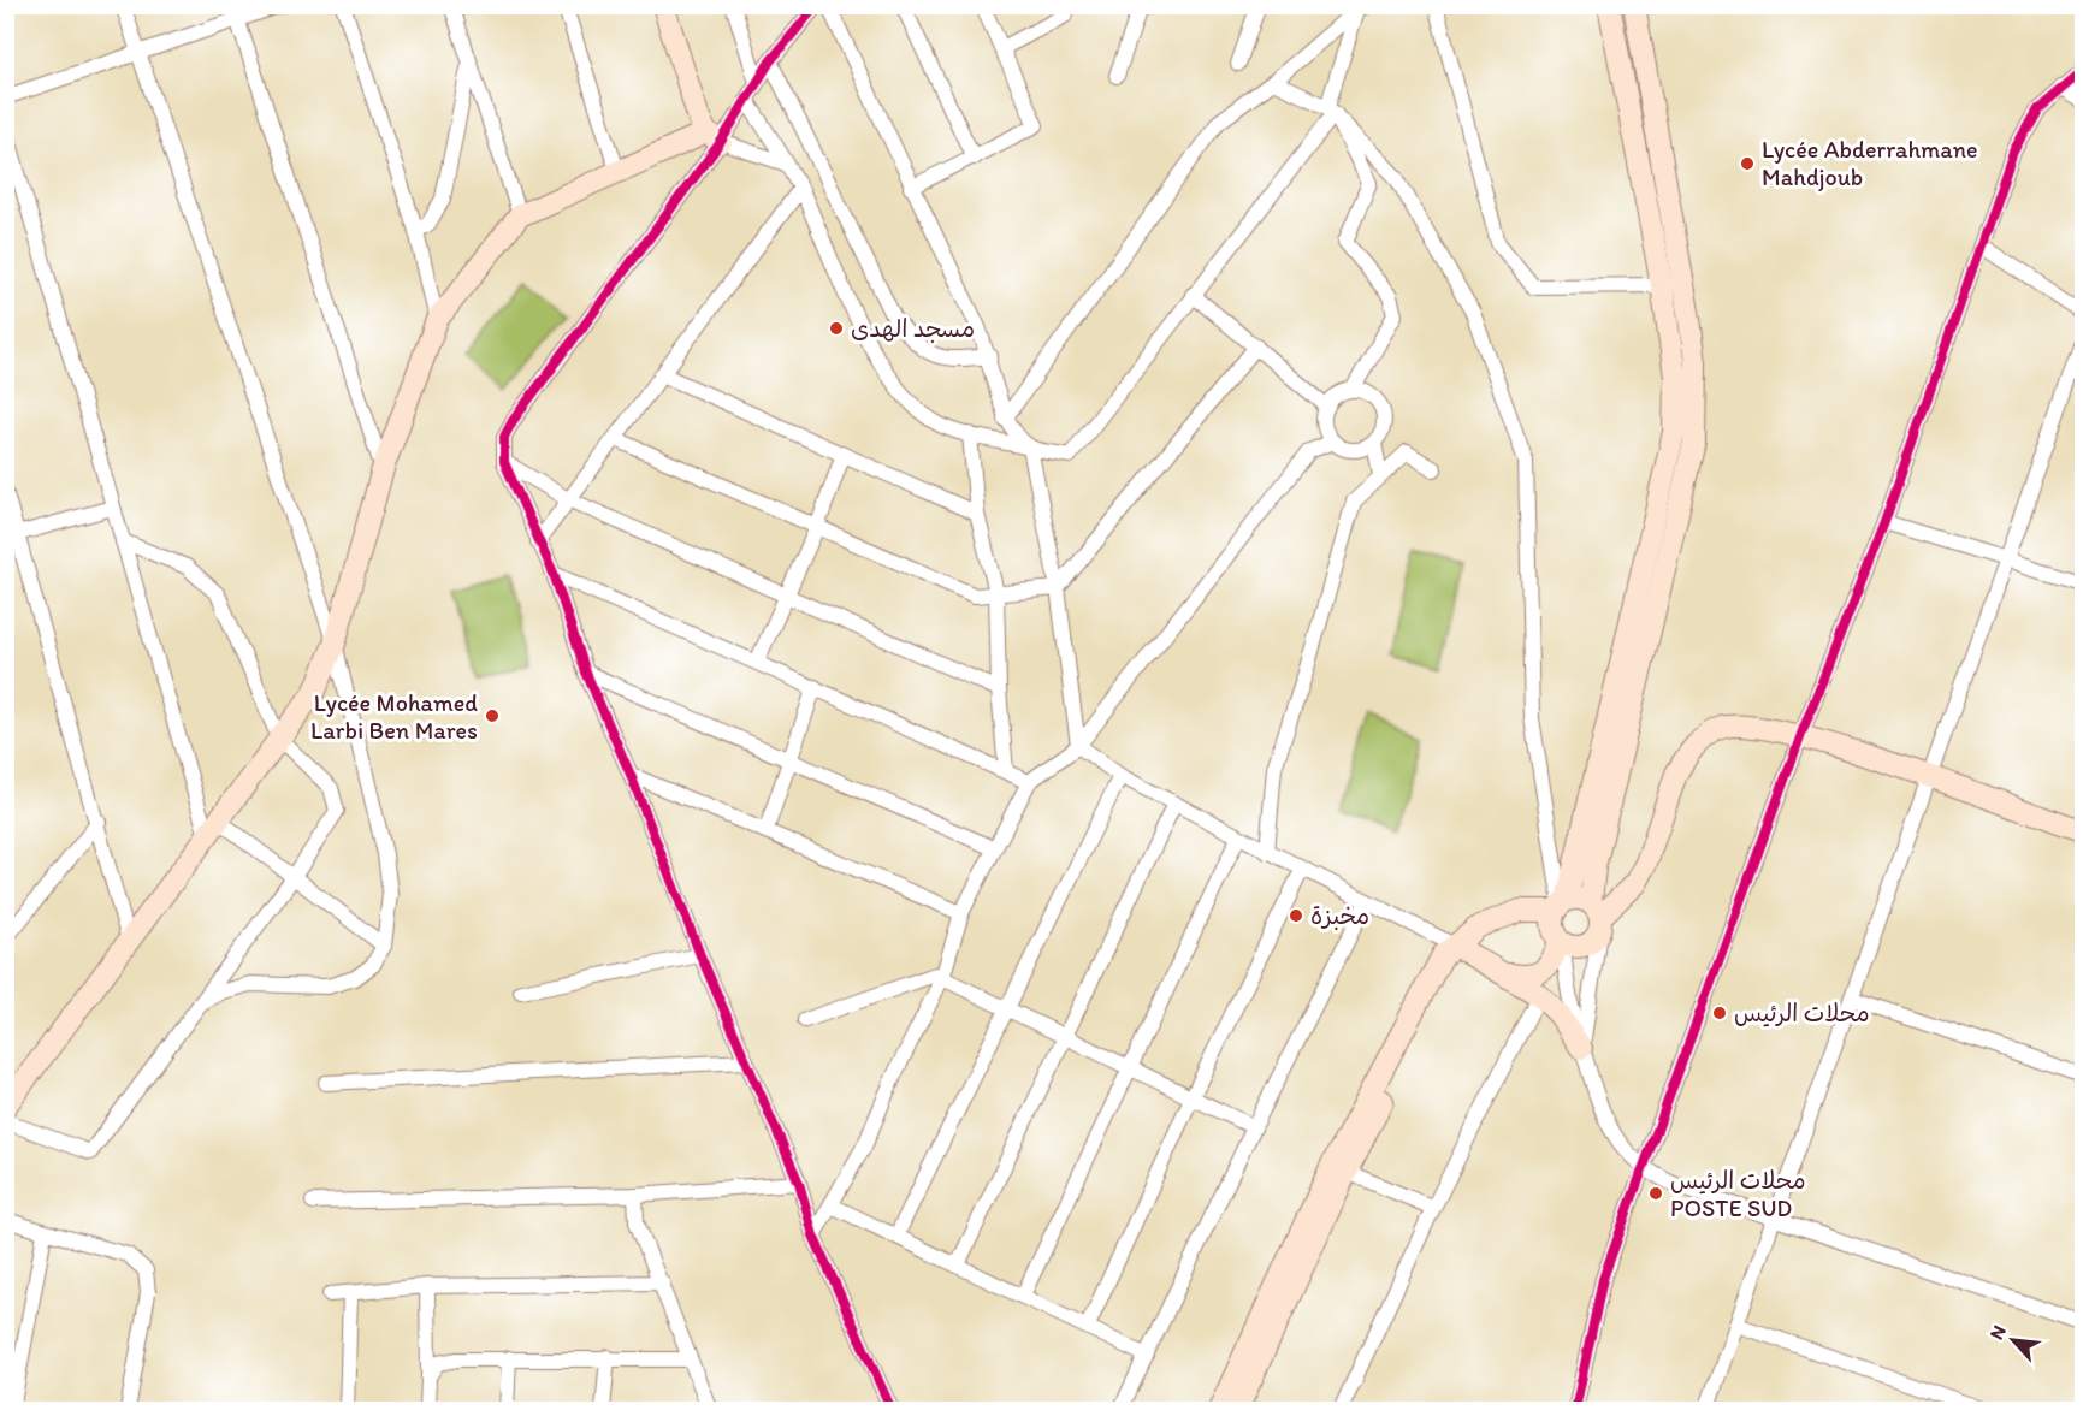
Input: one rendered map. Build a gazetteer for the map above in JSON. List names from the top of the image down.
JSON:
{
  "places": [
    "Lycée Abderrahmane Mahdjoub",
    "مسجد الهدى",
    "Lycée Mohamed Larbi Ben Mares",
    "مخبزة",
    "محلات الرئيس",
    "محلات الرئيس POSTE SUD"
  ],
  "north": "top left"
}
